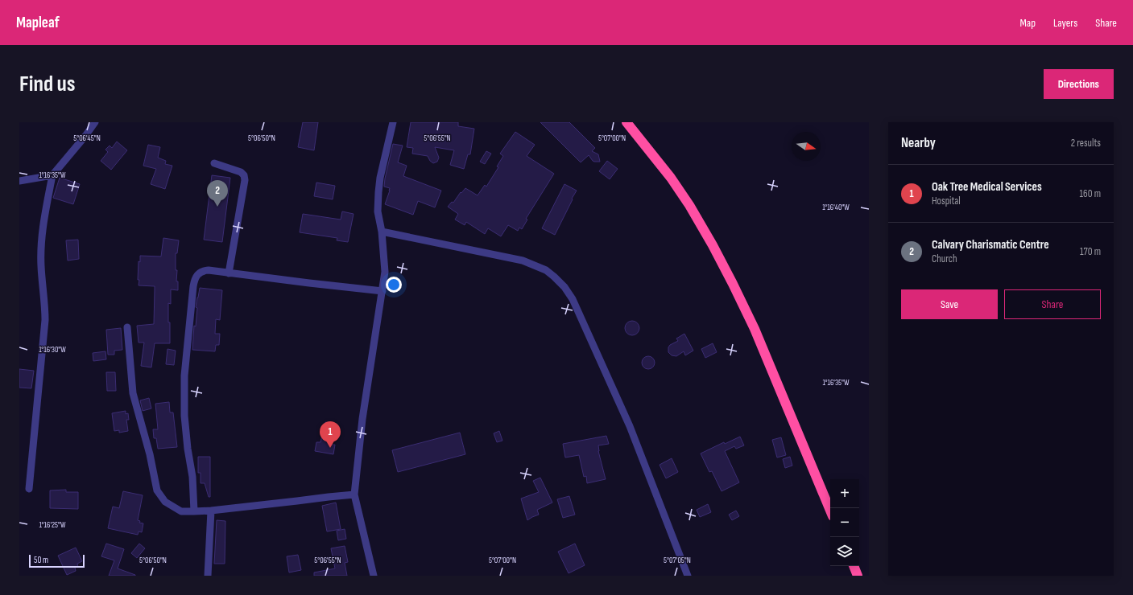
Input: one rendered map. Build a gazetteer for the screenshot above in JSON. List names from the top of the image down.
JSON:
{
  "scale_bar": "50 m",
  "north": "right",
  "page": {
    "header": "Mapleaf",
    "nav": ["Map", "Layers", "Share"],
    "buttons": [
      "Directions",
      ["Save", "Share"]
    ],
    "title": "Find us",
    "heading": ["Nearby", "2 results"],
    "list": [
      {
        "mark": "1",
        "name": "Oak Tree Medical Services",
        "note": "Hospital",
        "value": "160 m"
      },
      {
        "mark": "2",
        "name": "Calvary Charismatic Centre",
        "note": "Church",
        "value": "170 m"
      }
    ],
    "pins": ["2", "1"],
    "map_buttons": ["+", "−"],
    "scale": "50 m"
  },
  "coordinates": [
    "5°06'45\"N",
    "5°06'50\"N",
    "5°06'55\"N",
    "5°07'00\"N",
    "1°16'35\"W",
    "1°16'40\"W",
    "1°16'30\"W",
    "1°16'25\"W",
    "5°07'05\"N"
  ]
}
